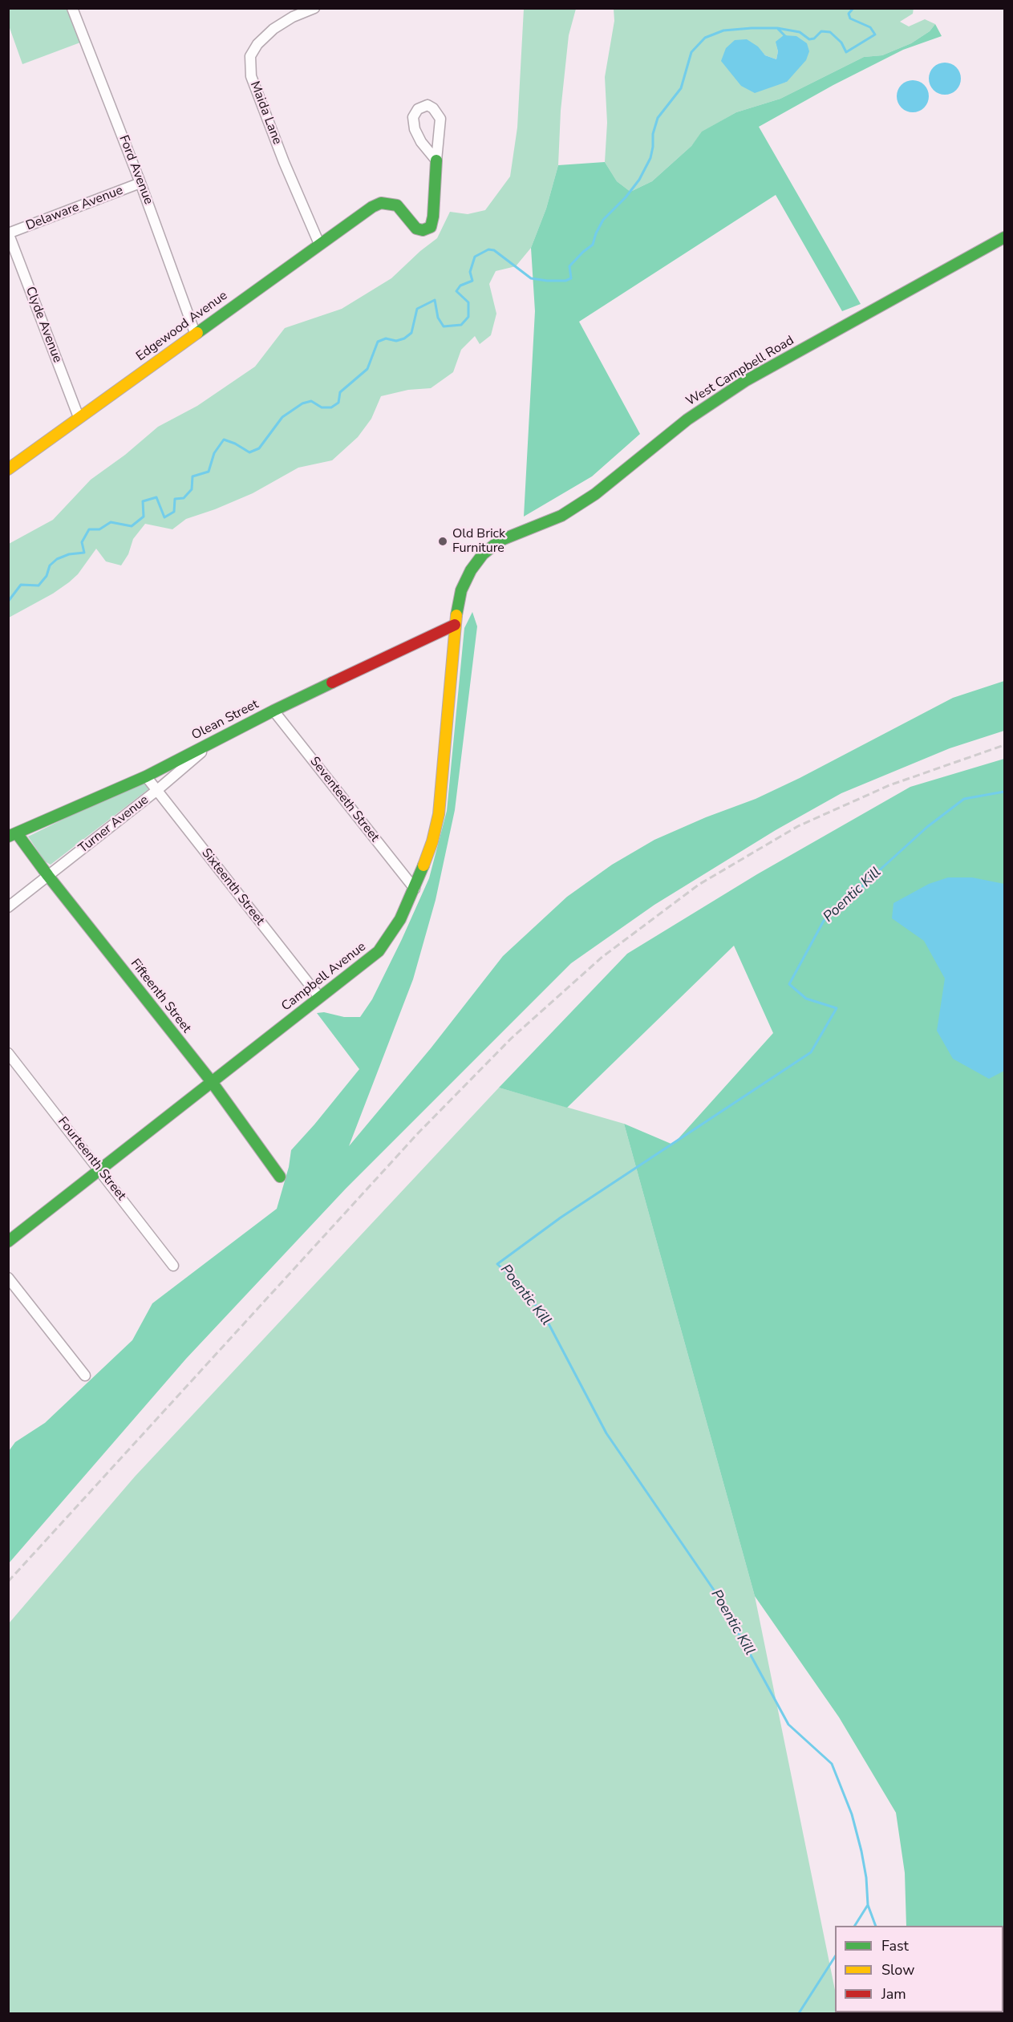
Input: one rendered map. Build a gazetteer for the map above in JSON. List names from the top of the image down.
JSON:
{
  "streets": {
    "street": [
      "Maida Lane",
      "Ford Avenue",
      "Delaware Avenue",
      "Clyde Avenue",
      "Edgewood Avenue",
      "West Campbell Road",
      "Olean Street",
      "Seventeeth Street",
      "Turner Avenue",
      "Sixteenth Street",
      "Campbell Avenue",
      "Fifteenth Street",
      "Fourteenth Street"
    ]
  },
  "crossings": [
    ["Maida Lane", "Edgewood Avenue"],
    ["Ford Avenue", "Delaware Avenue"],
    ["Ford Avenue", "Edgewood Avenue"],
    ["Delaware Avenue", "Clyde Avenue"],
    ["Clyde Avenue", "Edgewood Avenue"],
    ["West Campbell Road", "Campbell Avenue"],
    ["Olean Street", "Seventeeth Street"],
    ["Olean Street", "Turner Avenue"],
    ["Olean Street", "Sixteenth Street"],
    ["Olean Street", "Campbell Avenue"],
    ["Olean Street", "Fifteenth Street"],
    ["Seventeeth Street", "Campbell Avenue"],
    ["Turner Avenue", "Sixteenth Street"],
    ["Turner Avenue", "Fifteenth Street"],
    ["Sixteenth Street", "Campbell Avenue"],
    ["Campbell Avenue", "Fifteenth Street"],
    ["Campbell Avenue", "Fourteenth Street"]
  ],
  "water": ["Poentic Kill"],
  "places": ["Old Brick Furniture"],
  "legend": ["Fast", "Slow", "Jam"]
}
